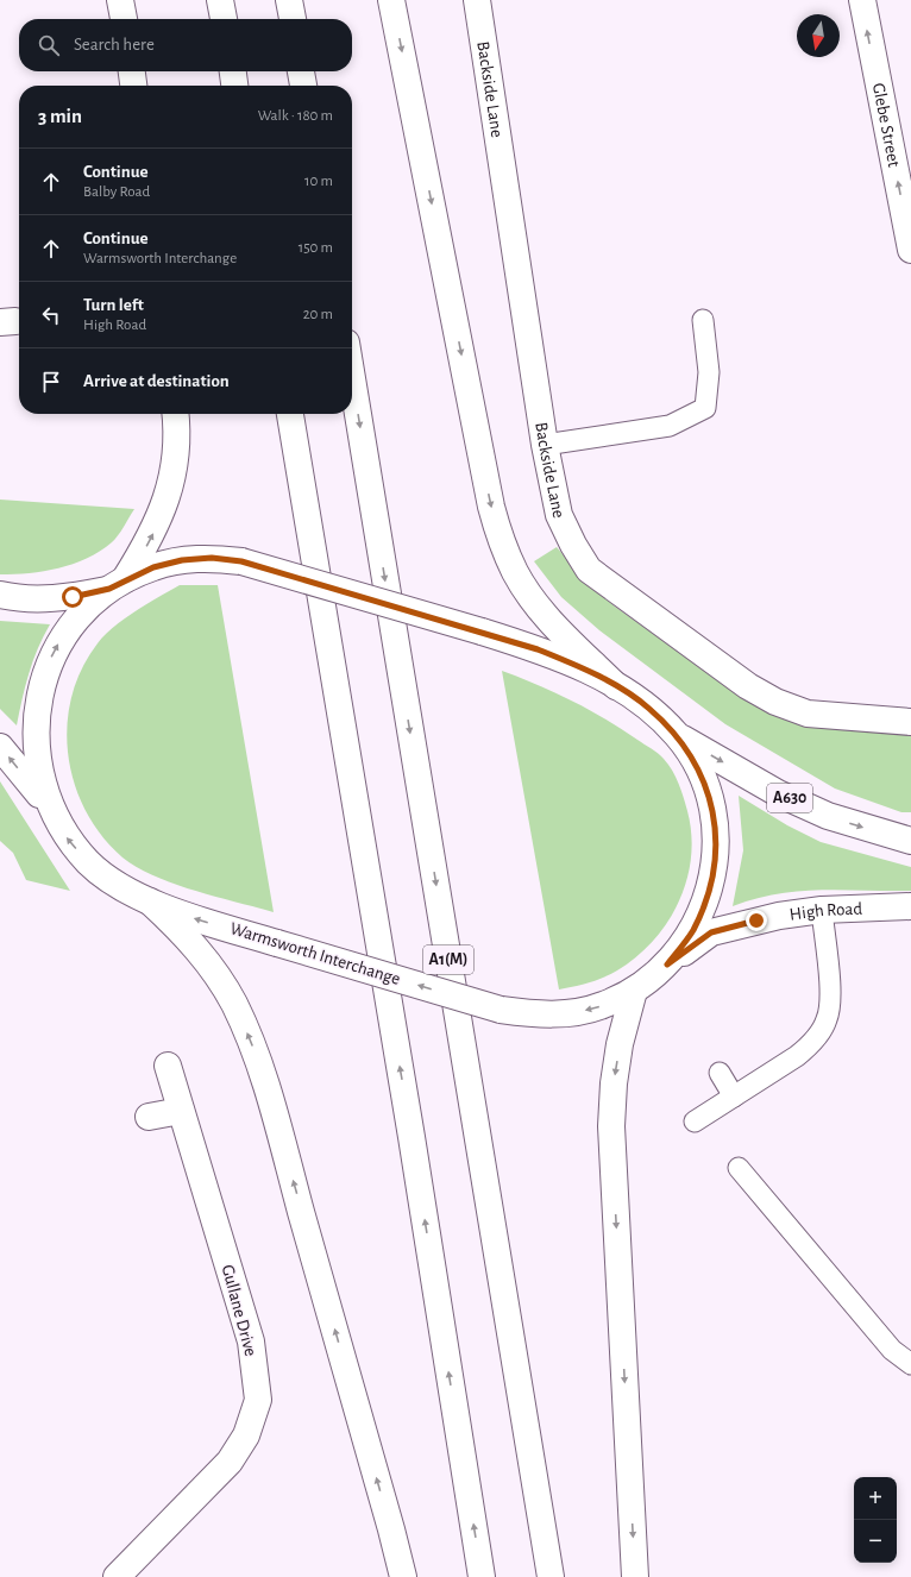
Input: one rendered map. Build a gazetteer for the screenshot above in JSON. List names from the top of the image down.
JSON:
{
  "streets": {
    "main road": [
      "Backside Lane",
      "Glebe Street",
      "A630",
      "High Road",
      "Warmsworth Interchange",
      "A1(M)",
      "Gullane Drive"
    ]
  },
  "crossings": [
    ["A630", "Warmsworth Interchange"],
    ["High Road", "Warmsworth Interchange"]
  ],
  "one_way": ["Glebe Street"],
  "north": "bottom",
  "page": {
    "search": "Search here",
    "heading": ["3 min", "Walk · 180 m"],
    "list": [
      ["Continue", "Balby Road", "10 m"],
      ["Continue", "Warmsworth Interchange", "150 m"],
      ["Turn left", "High Road", "20 m"],
      "Arrive at destination"
    ],
    "map_buttons": ["+", "−"]
  }
}
